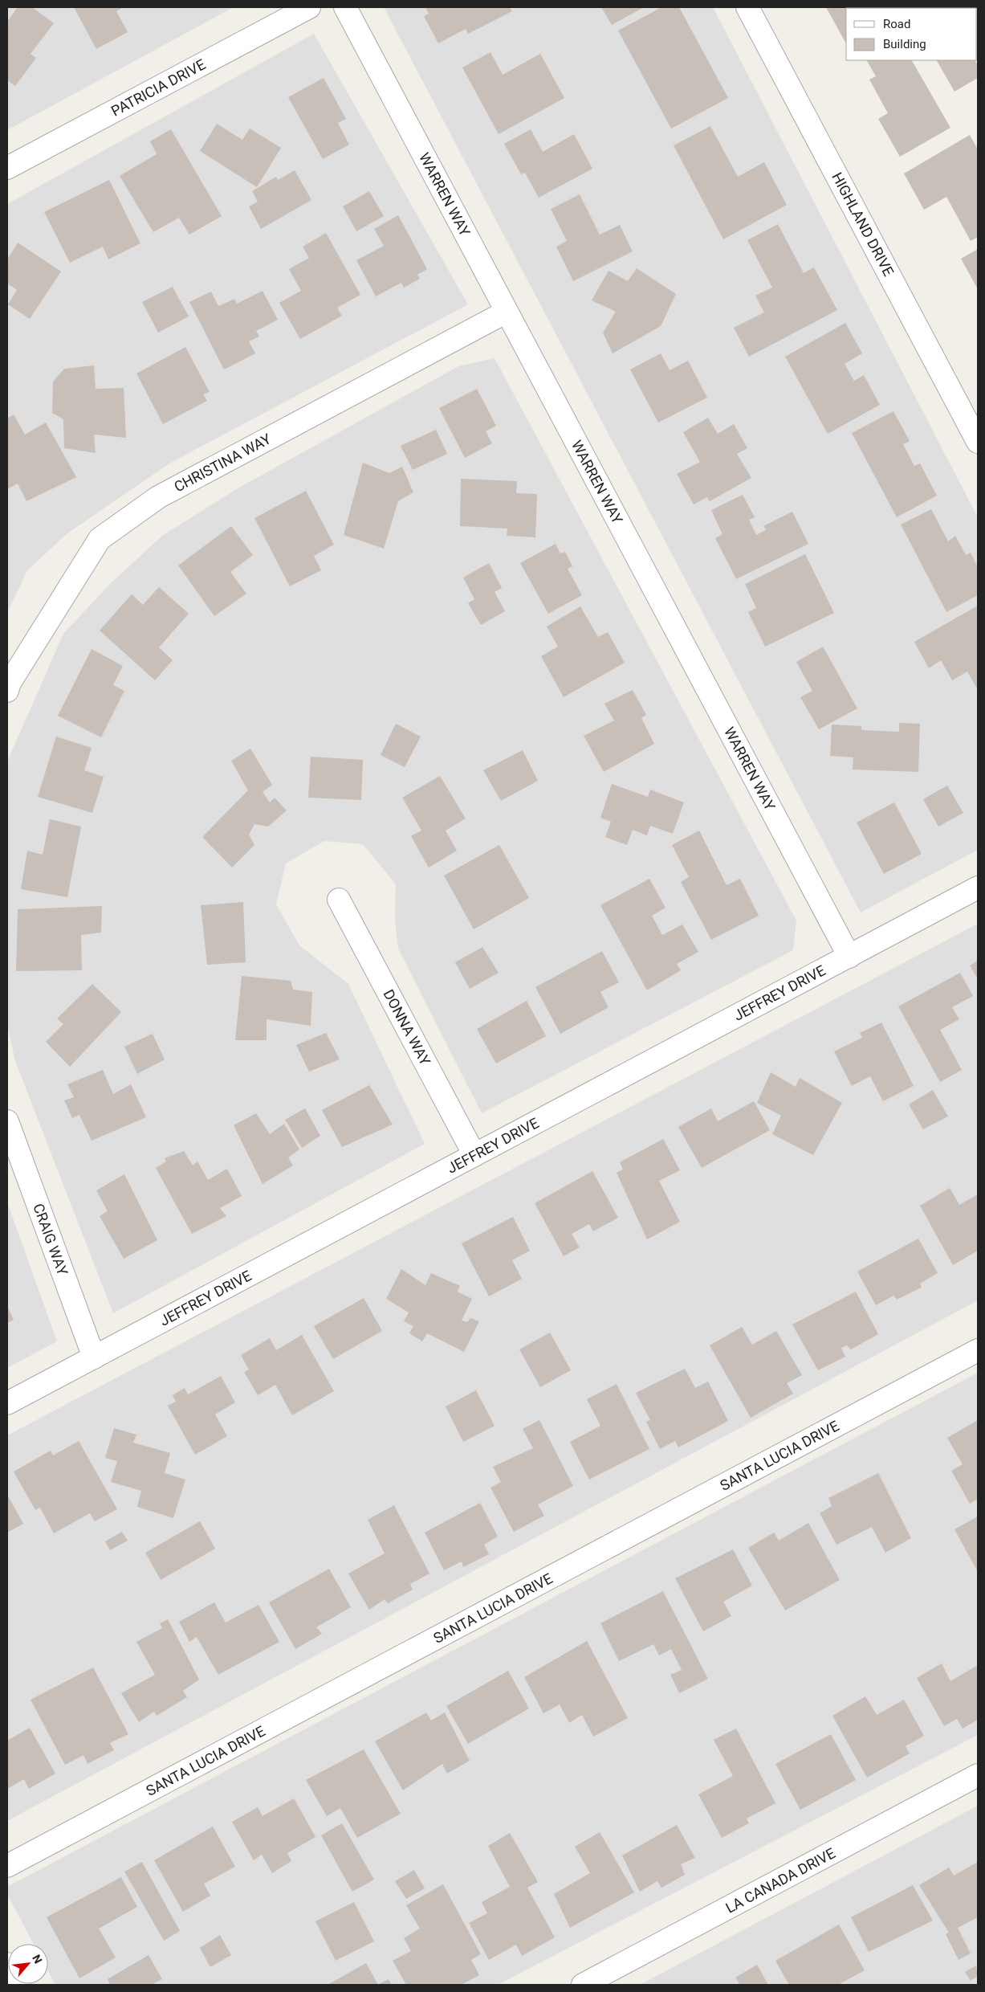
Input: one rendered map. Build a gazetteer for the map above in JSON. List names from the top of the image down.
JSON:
{
  "streets": {
    "street": [
      "PATRICIA DRIVE",
      "WARREN WAY",
      "HIGHLAND DRIVE",
      "CHRISTINA WAY",
      "JEFFREY DRIVE",
      "DONNA WAY",
      "CRAIG WAY",
      "SANTA LUCIA DRIVE",
      "LA CANADA DRIVE"
    ]
  },
  "crossings": [
    ["WARREN WAY", "CHRISTINA WAY"],
    ["WARREN WAY", "JEFFREY DRIVE"],
    ["JEFFREY DRIVE", "DONNA WAY"],
    ["JEFFREY DRIVE", "CRAIG WAY"]
  ],
  "legend": ["Road", "Building"],
  "north": "top right"
}
